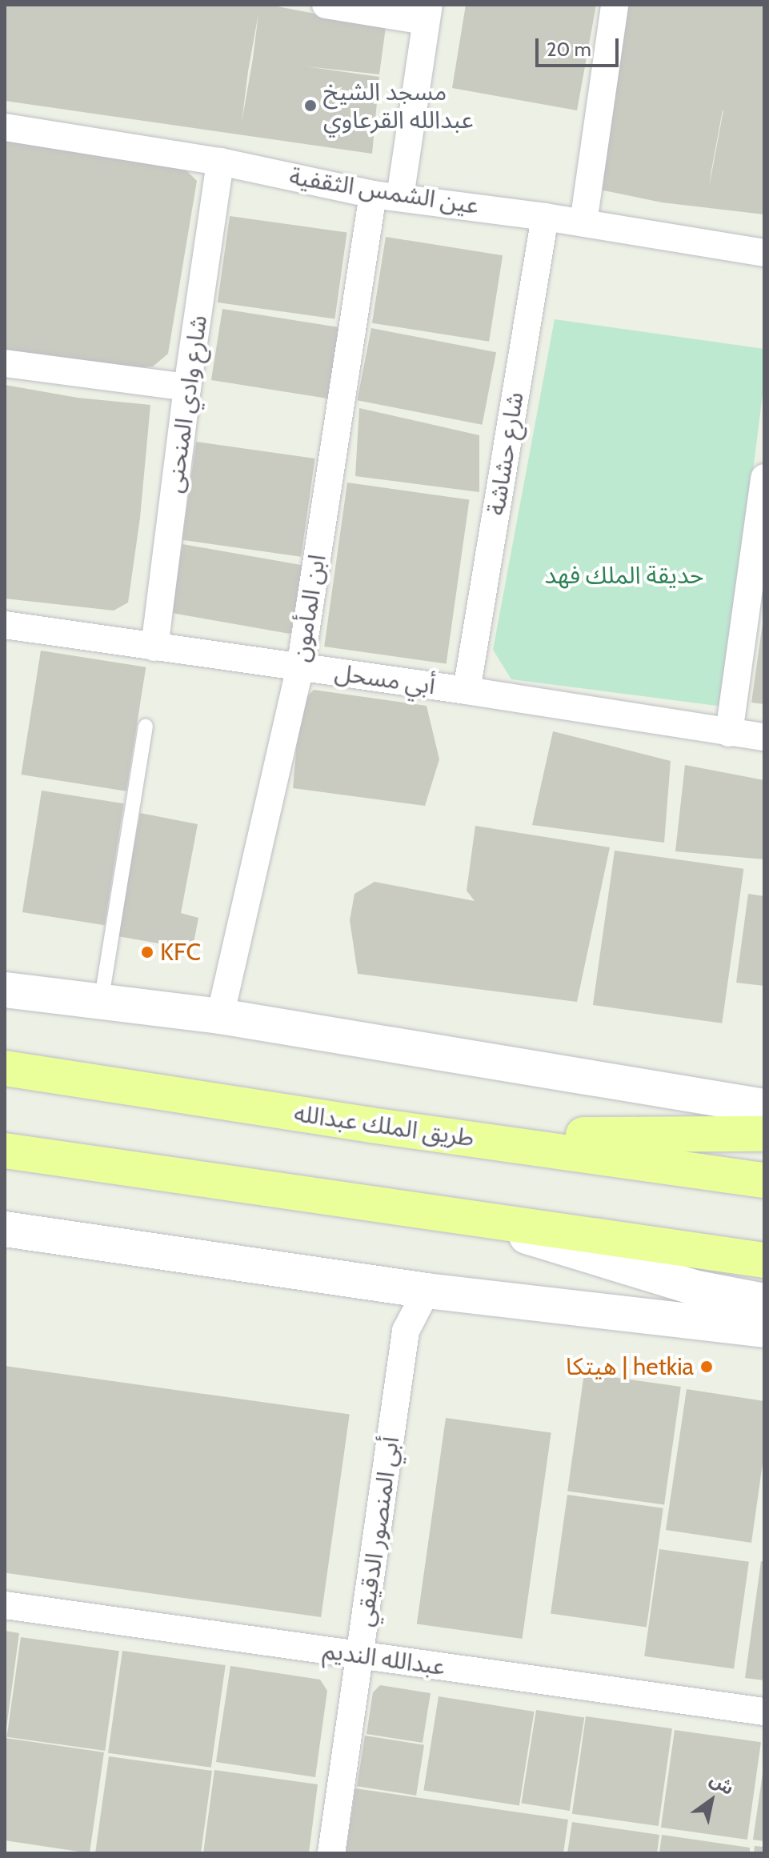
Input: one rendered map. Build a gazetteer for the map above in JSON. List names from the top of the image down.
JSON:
{
  "streets": {
    "highway": ["طريق الملك عبدالله"],
    "street": [
      "عين الشمس الثقفية",
      "شارع وادي المنحنى",
      "شارع حشاشة",
      "ابن المأمون",
      "أبي مسحل",
      "أبي المنصور الدقيقي",
      "عبدالله النديم"
    ]
  },
  "crossings": [
    ["عين الشمس الثقفية", "شارع وادي المنحنى"],
    ["عين الشمس الثقفية", "شارع حشاشة"],
    ["عين الشمس الثقفية", "ابن المأمون"],
    ["شارع وادي المنحنى", "أبي مسحل"],
    ["شارع حشاشة", "أبي مسحل"],
    ["ابن المأمون", "أبي مسحل"],
    ["أبي المنصور الدقيقي", "عبدالله النديم"]
  ],
  "parks": ["حديقة الملك فهد"],
  "places": ["مسجد الشيخ عبدالله القرعاوي", "KFC", "هيتكا | hetkia"],
  "scale_bar": "20 m",
  "north": "top right"
}
